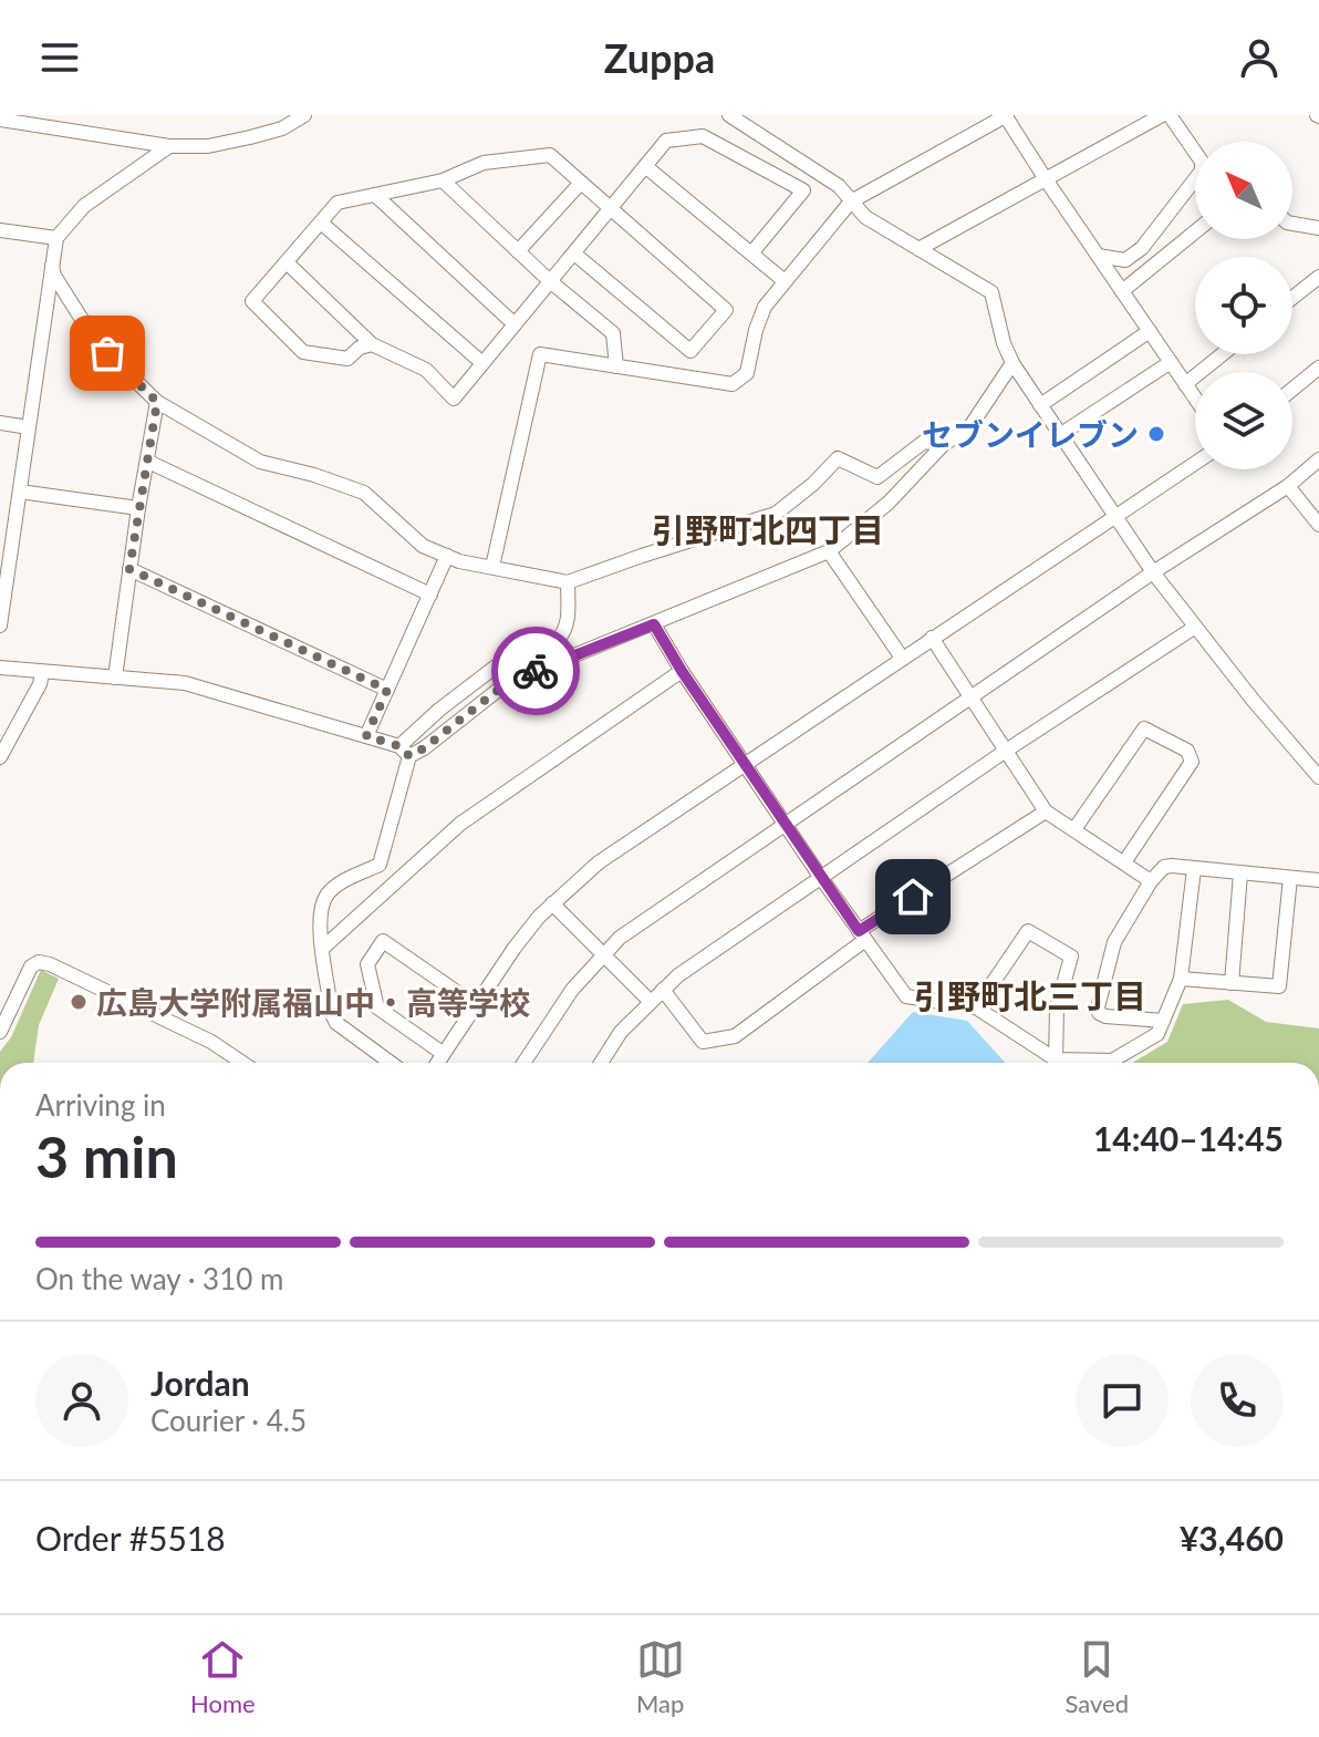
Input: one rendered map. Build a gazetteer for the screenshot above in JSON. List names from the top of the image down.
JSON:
{
  "districts": ["引野町北四丁目", "引野町北三丁目"],
  "places": ["セブンイレブン", "広島大学附属福山中・高等学校"],
  "north": "top left",
  "page": {
    "header": "Zuppa",
    "heading": ["3 min", "Arriving in", "14:40–14:45"],
    "panel": [
      "Jordan",
      "Courier · 4.5",
      "Order #5518",
      "¥3,460"
    ],
    "bar": "On the way · 310 m",
    "tabs": ["Home", "Map", "Saved"]
  }
}
